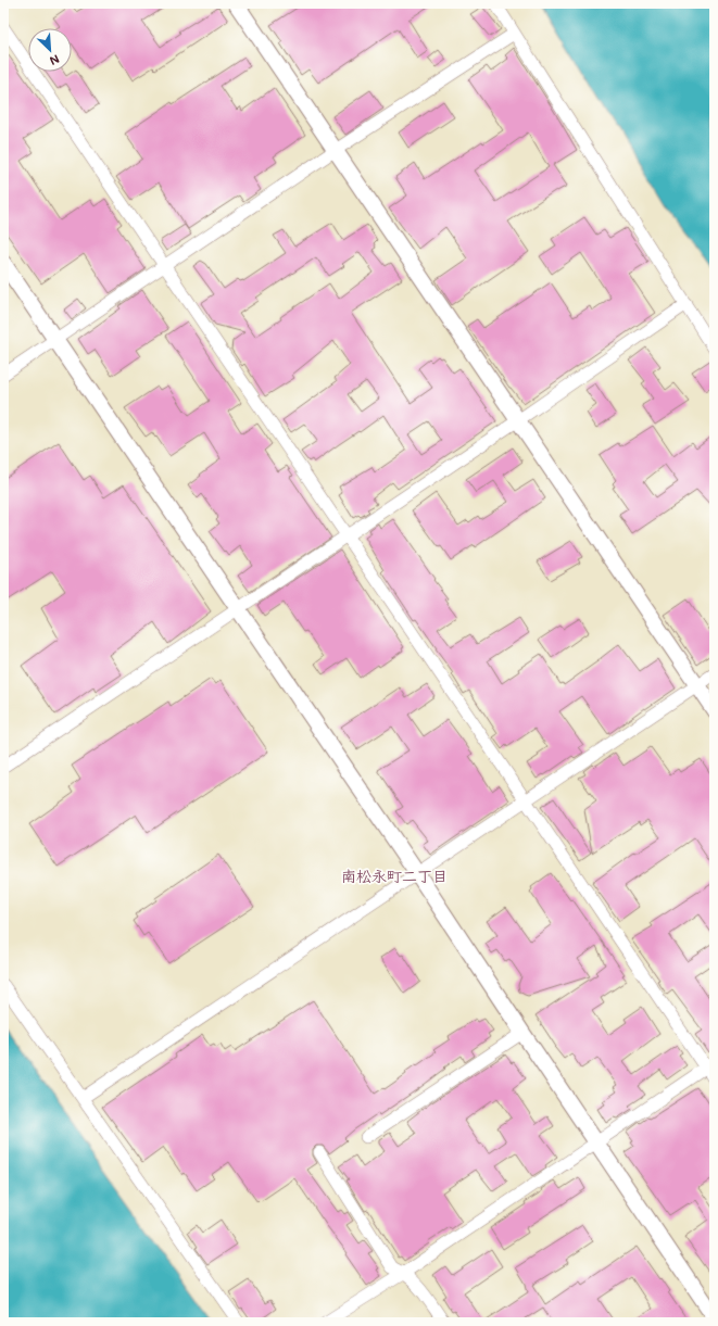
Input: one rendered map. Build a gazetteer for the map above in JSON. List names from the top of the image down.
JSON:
{
  "districts": ["南松永町二丁目"],
  "north": "bottom right"
}
